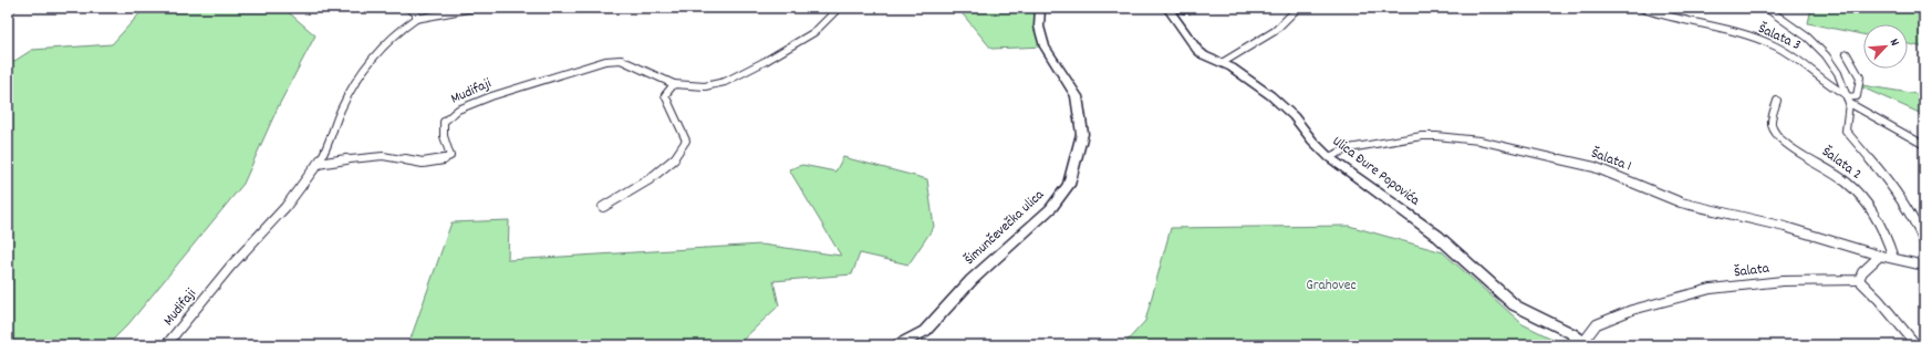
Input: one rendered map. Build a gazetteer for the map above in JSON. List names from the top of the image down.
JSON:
{
  "streets": {
    "street": [
      "Šalata 3",
      "Mudifaji",
      "Šalata 1",
      "Šalata 2",
      "Ulica Đure Popovića",
      "Šimunčevečka ulica",
      "Šalata"
    ]
  },
  "crossings": [
    ["Šalata 1", "Ulica Đure Popovića"],
    ["Ulica Đure Popovića", "Šalata"]
  ],
  "parks": ["Grahovec"],
  "north": "top right"
}
